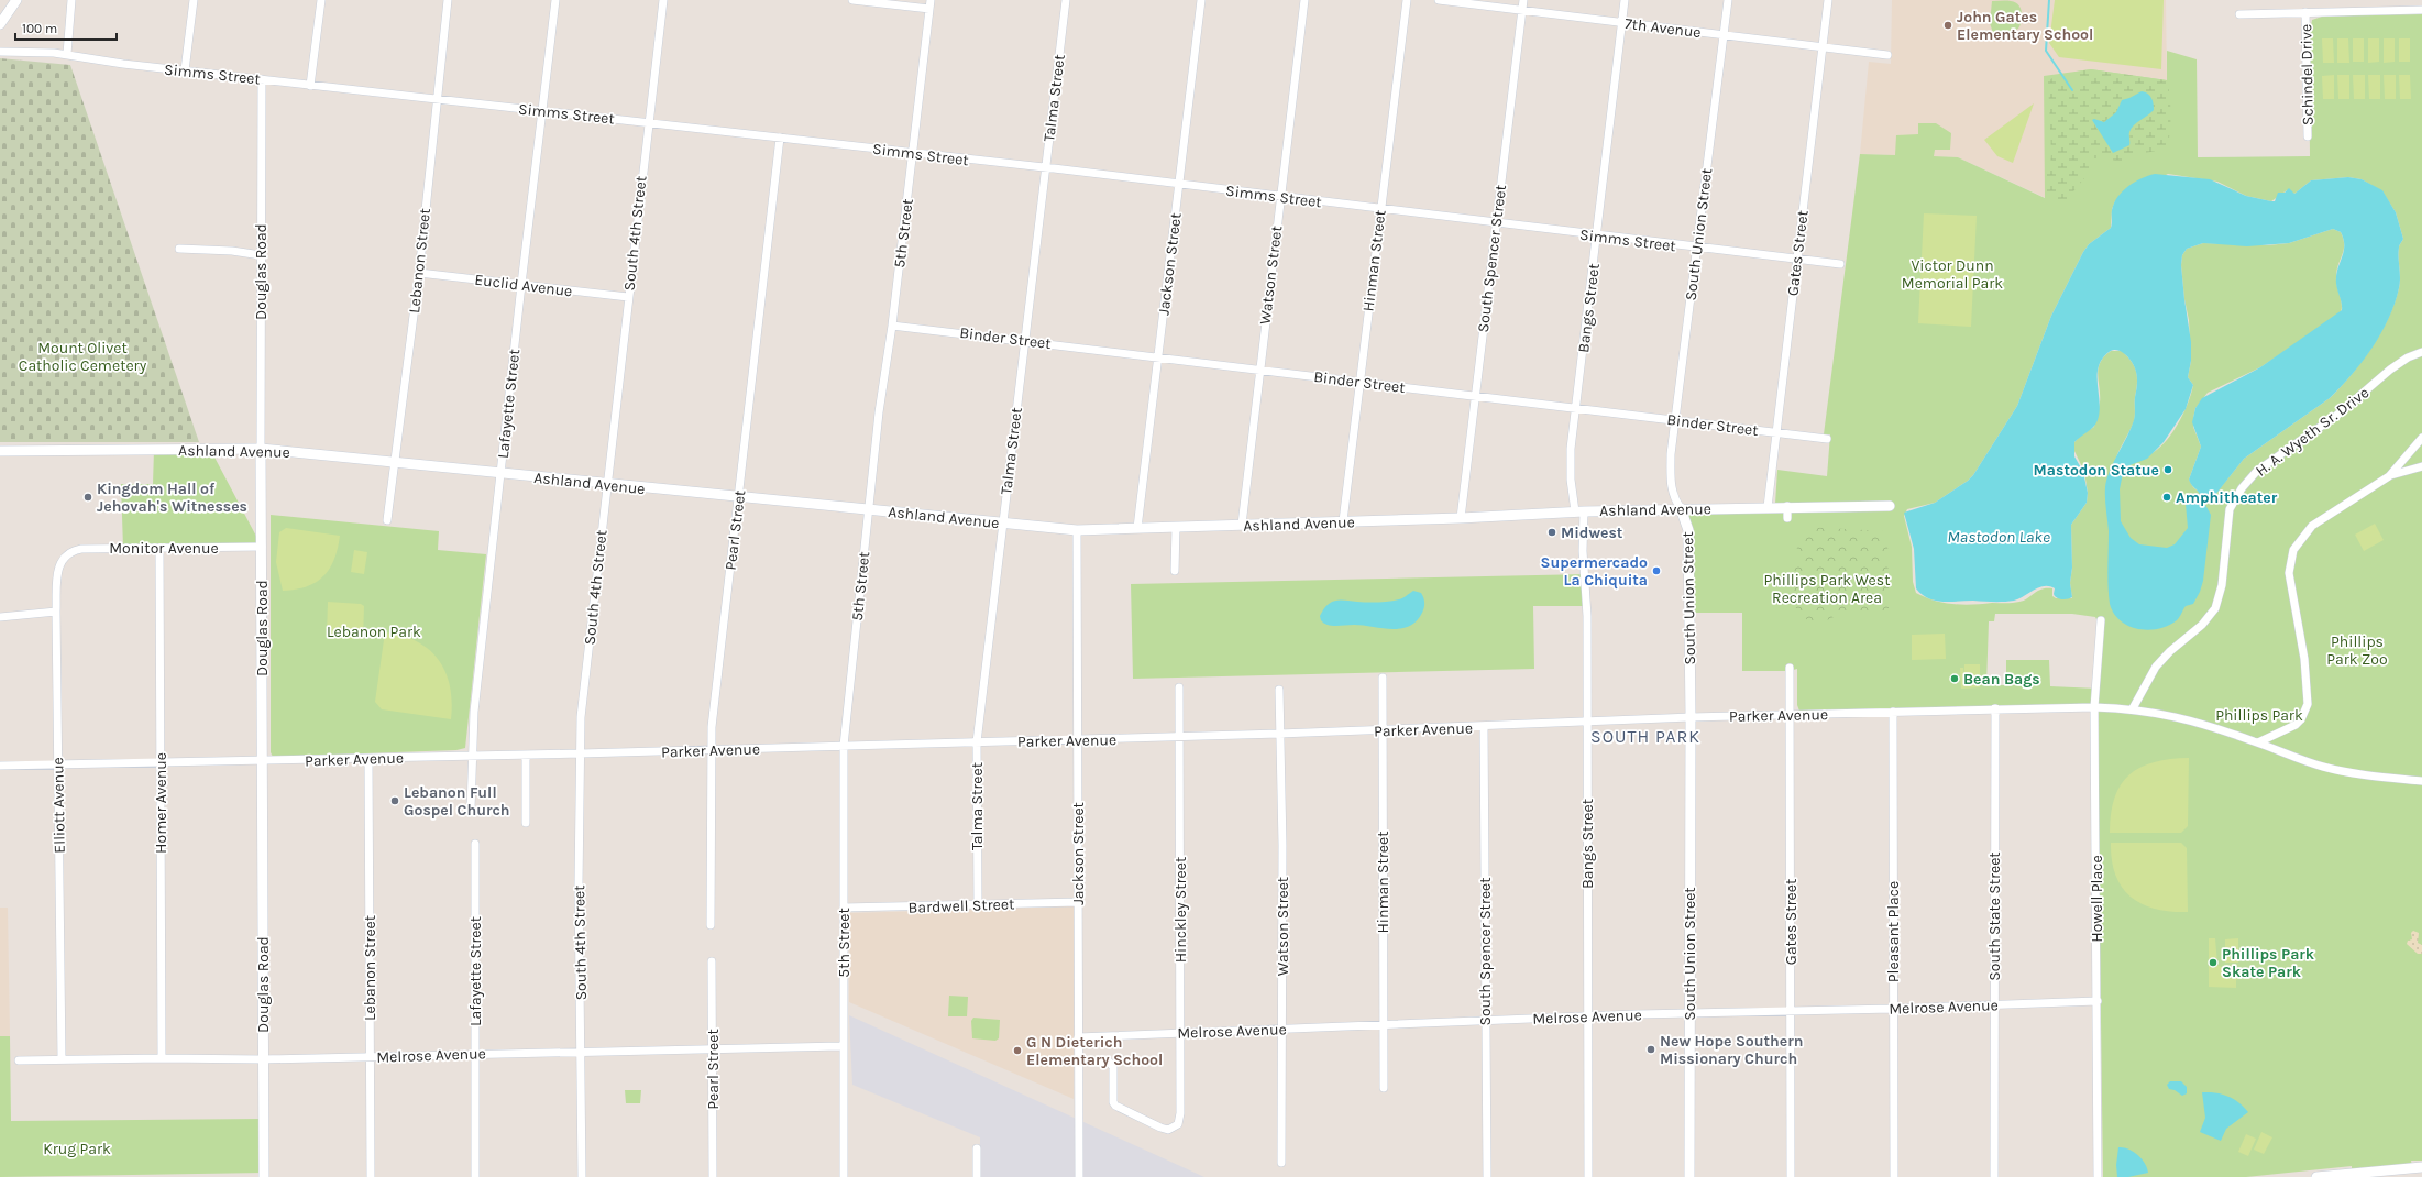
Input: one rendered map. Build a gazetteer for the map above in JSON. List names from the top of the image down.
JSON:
{
  "streets": {
    "street": [
      "7th Avenue",
      "Simms Street",
      "Schindel Drive",
      "Talma Street",
      "South 4th Street",
      "5th Street",
      "South Union Street",
      "Gates Street",
      "South Spencer Street",
      "Lebanon Street",
      "Hinman Street",
      "Jackson Street",
      "Douglas Road",
      "Watson Street",
      "Euclid Avenue",
      "Bangs Street",
      "Binder Street",
      "Lafayette Street",
      "H. A. Wyeth Sr. Drive",
      "Ashland Avenue",
      "Pearl Street",
      "Monitor Avenue",
      "Parker Avenue",
      "Homer Avenue",
      "Elliott Avenue",
      "Howell Place",
      "Bardwell Street",
      "Hinckley Street",
      "South State Street",
      "Pleasant Place",
      "Melrose Avenue"
    ]
  },
  "crossings": [
    ["7th Avenue", "South Union Street"],
    ["7th Avenue", "Gates Street"],
    ["7th Avenue", "South Spencer Street"],
    ["7th Avenue", "Bangs Street"],
    ["Simms Street", "Talma Street"],
    ["Simms Street", "South 4th Street"],
    ["Simms Street", "5th Street"],
    ["Simms Street", "South Union Street"],
    ["Simms Street", "Gates Street"],
    ["Simms Street", "South Spencer Street"],
    ["Simms Street", "Lebanon Street"],
    ["Simms Street", "Hinman Street"],
    ["Simms Street", "Jackson Street"],
    ["Simms Street", "Douglas Road"],
    ["Simms Street", "Watson Street"],
    ["Simms Street", "Bangs Street"],
    ["Simms Street", "Lafayette Street"],
    ["Simms Street", "Pearl Street"],
    ["Talma Street", "Binder Street"],
    ["Talma Street", "Ashland Avenue"],
    ["Talma Street", "Parker Avenue"],
    ["Talma Street", "Bardwell Street"],
    ["South 4th Street", "Euclid Avenue"],
    ["South 4th Street", "Ashland Avenue"],
    ["South 4th Street", "Parker Avenue"],
    ["South 4th Street", "Melrose Avenue"],
    ["5th Street", "Binder Street"],
    ["5th Street", "Ashland Avenue"],
    ["5th Street", "Parker Avenue"],
    ["5th Street", "Bardwell Street"],
    ["5th Street", "Melrose Avenue"],
    ["South Union Street", "Binder Street"],
    ["South Union Street", "Ashland Avenue"],
    ["South Union Street", "Parker Avenue"],
    ["South Union Street", "Melrose Avenue"],
    ["Gates Street", "Binder Street"],
    ["Gates Street", "Ashland Avenue"],
    ["Gates Street", "Parker Avenue"],
    ["Gates Street", "Melrose Avenue"],
    ["South Spencer Street", "Binder Street"],
    ["South Spencer Street", "Ashland Avenue"],
    ["South Spencer Street", "Parker Avenue"],
    ["South Spencer Street", "Melrose Avenue"],
    ["Lebanon Street", "Euclid Avenue"],
    ["Lebanon Street", "Ashland Avenue"],
    ["Lebanon Street", "Parker Avenue"],
    ["Lebanon Street", "Melrose Avenue"],
    ["Hinman Street", "Binder Street"],
    ["Hinman Street", "Ashland Avenue"],
    ["Hinman Street", "Parker Avenue"],
    ["Hinman Street", "Melrose Avenue"],
    ["Jackson Street", "Binder Street"],
    ["Jackson Street", "Ashland Avenue"],
    ["Jackson Street", "Parker Avenue"],
    ["Jackson Street", "Bardwell Street"],
    ["Jackson Street", "Hinckley Street"],
    ["Jackson Street", "Melrose Avenue"],
    ["Douglas Road", "Ashland Avenue"],
    ["Douglas Road", "Monitor Avenue"],
    ["Douglas Road", "Parker Avenue"],
    ["Douglas Road", "Melrose Avenue"],
    ["Watson Street", "Binder Street"],
    ["Watson Street", "Ashland Avenue"],
    ["Watson Street", "Parker Avenue"],
    ["Watson Street", "Melrose Avenue"],
    ["Euclid Avenue", "Lafayette Street"],
    ["Bangs Street", "Binder Street"],
    ["Bangs Street", "Ashland Avenue"],
    ["Bangs Street", "Parker Avenue"],
    ["Bangs Street", "Melrose Avenue"],
    ["Lafayette Street", "Ashland Avenue"],
    ["Lafayette Street", "Parker Avenue"],
    ["Lafayette Street", "Melrose Avenue"],
    ["H. A. Wyeth Sr. Drive", "Parker Avenue"],
    ["Ashland Avenue", "Pearl Street"],
    ["Pearl Street", "Parker Avenue"],
    ["Pearl Street", "Melrose Avenue"],
    ["Monitor Avenue", "Homer Avenue"],
    ["Monitor Avenue", "Elliott Avenue"],
    ["Parker Avenue", "Homer Avenue"],
    ["Parker Avenue", "Elliott Avenue"],
    ["Parker Avenue", "Howell Place"],
    ["Parker Avenue", "Hinckley Street"],
    ["Parker Avenue", "South State Street"],
    ["Parker Avenue", "Pleasant Place"],
    ["Homer Avenue", "Melrose Avenue"],
    ["Elliott Avenue", "Melrose Avenue"],
    ["Howell Place", "Melrose Avenue"],
    ["Hinckley Street", "Melrose Avenue"],
    ["South State Street", "Melrose Avenue"],
    ["Pleasant Place", "Melrose Avenue"]
  ],
  "districts": ["SOUTH PARK"],
  "water": ["Mastodon Lake"],
  "parks": [
    "Victor Dunn Memorial Park",
    "Mount Olivet Catholic Cemetery",
    "Phillips Park West Recreation Area",
    "Lebanon Park",
    "Phillips Park Zoo",
    "Phillips Park",
    "Krug Park"
  ],
  "places": [
    "John Gates Elementary School",
    "Mastodon Statue",
    "Kingdom Hall of Jehovah's Witnesses",
    "Amphitheater",
    "Midwest",
    "Supermercado La Chiquita",
    "Bean Bags",
    "Lebanon Full Gospel Church",
    "Phillips Park Skate Park",
    "New Hope Southern Missionary Church",
    "G N Dieterich Elementary School"
  ],
  "scale_bar": "100 m"
}
